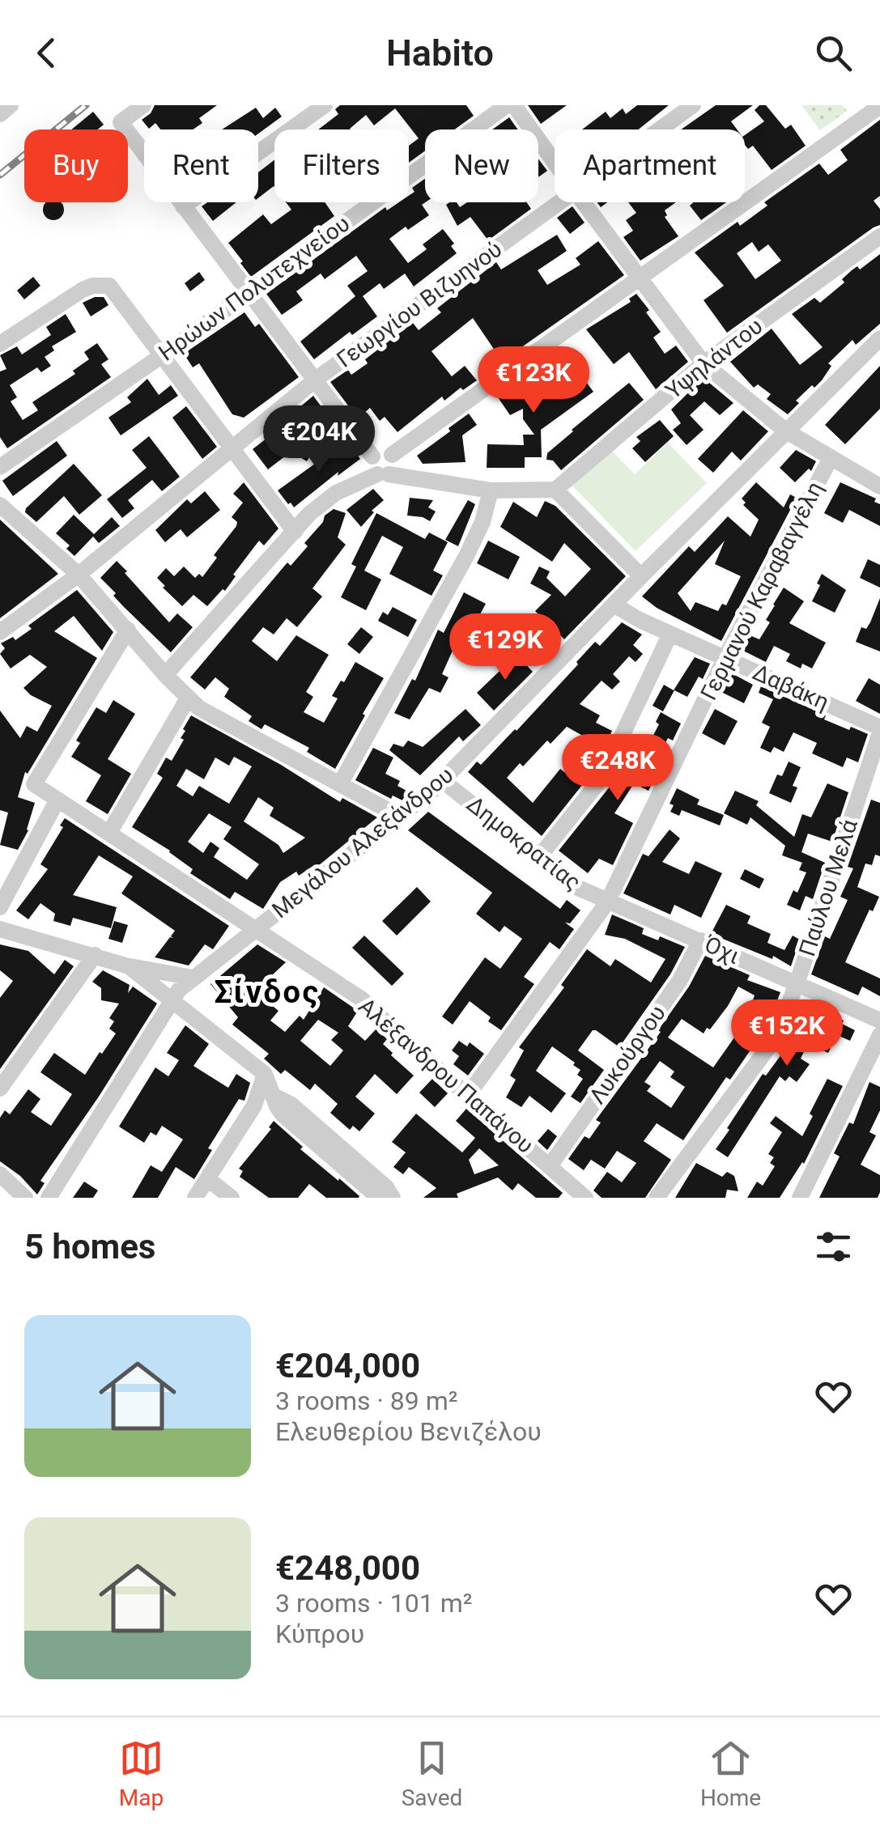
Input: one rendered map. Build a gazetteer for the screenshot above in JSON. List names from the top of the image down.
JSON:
{
  "streets": {
    "street": [
      "Ηρώων Πολυτεχνείου",
      "Γεωργίου Βιζυηνού",
      "Υψηλάντου",
      "Γερμανού Καραβαγγέλη",
      "Δαβάκη",
      "Μεγάλου Αλεξάνδρου",
      "Δημοκρατίας",
      "Παύλου Μελά",
      "Όχι",
      "Λυκούργου",
      "Αλέξανδρου Παπάγου"
    ]
  },
  "crossings": [
    ["Γερμανού Καραβαγγέλη", "Δαβάκη"],
    ["Γερμανού Καραβαγγέλη", "Δημοκρατίας"],
    ["Γερμανού Καραβαγγέλη", "Όχι"],
    ["Γερμανού Καραβαγγέλη", "Αλέξανδρου Παπάγου"],
    ["Δαβάκη", "Μεγάλου Αλεξάνδρου"],
    ["Δαβάκη", "Παύλου Μελά"],
    ["Μεγάλου Αλεξάνδρου", "Δημοκρατίας"],
    ["Μεγάλου Αλεξάνδρου", "Αλέξανδρου Παπάγου"],
    ["Δημοκρατίας", "Όχι"],
    ["Παύλου Μελά", "Όχι"],
    ["Όχι", "Λυκούργου"],
    ["Λυκούργου", "Αλέξανδρου Παπάγου"]
  ],
  "districts": ["Σίνδος"],
  "page": {
    "header": "Habito",
    "chip": [
      "Buy",
      "Rent",
      "Filters",
      "New",
      "Apartment"
    ],
    "price": [
      "€123K",
      "€204K",
      "€129K",
      "€248K",
      "€152K"
    ],
    "heading": "5 homes",
    "list": [
      {
        "name": "€204,000",
        "note": "3 rooms · 89 m² · Ελευθερίου Βενιζέλου"
      },
      {
        "name": "€248,000",
        "note": "3 rooms · 101 m² · Κύπρου"
      }
    ],
    "tabs": ["Map", "Saved", "Home"]
  }
}
